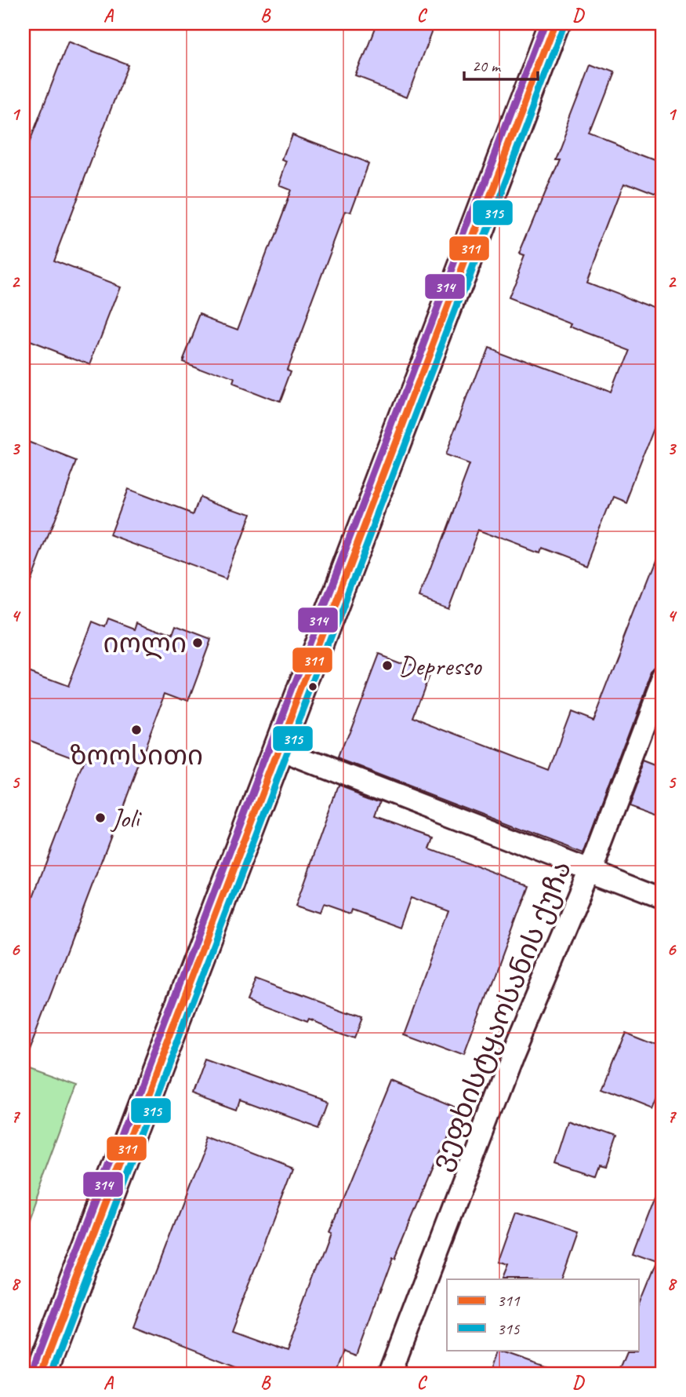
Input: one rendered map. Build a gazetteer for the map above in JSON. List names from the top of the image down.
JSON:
{
  "streets": {
    "street": ["ვეფხისტყაოსანის ქუჩა"]
  },
  "places": [
    "იოლი",
    "Depresso",
    "ზოოსითი",
    "Joli"
  ],
  "lines": ["transit line 311", "transit line 314", "transit line 315"],
  "legend": ["311", "315"],
  "scale_bar": "20 m",
  "grid": {
    "columns": [
      "A",
      "B",
      "C",
      "D"
    ],
    "rows": [
      "1",
      "2",
      "3",
      "4",
      "5",
      "6",
      "7",
      "8"
    ]
  }
}
